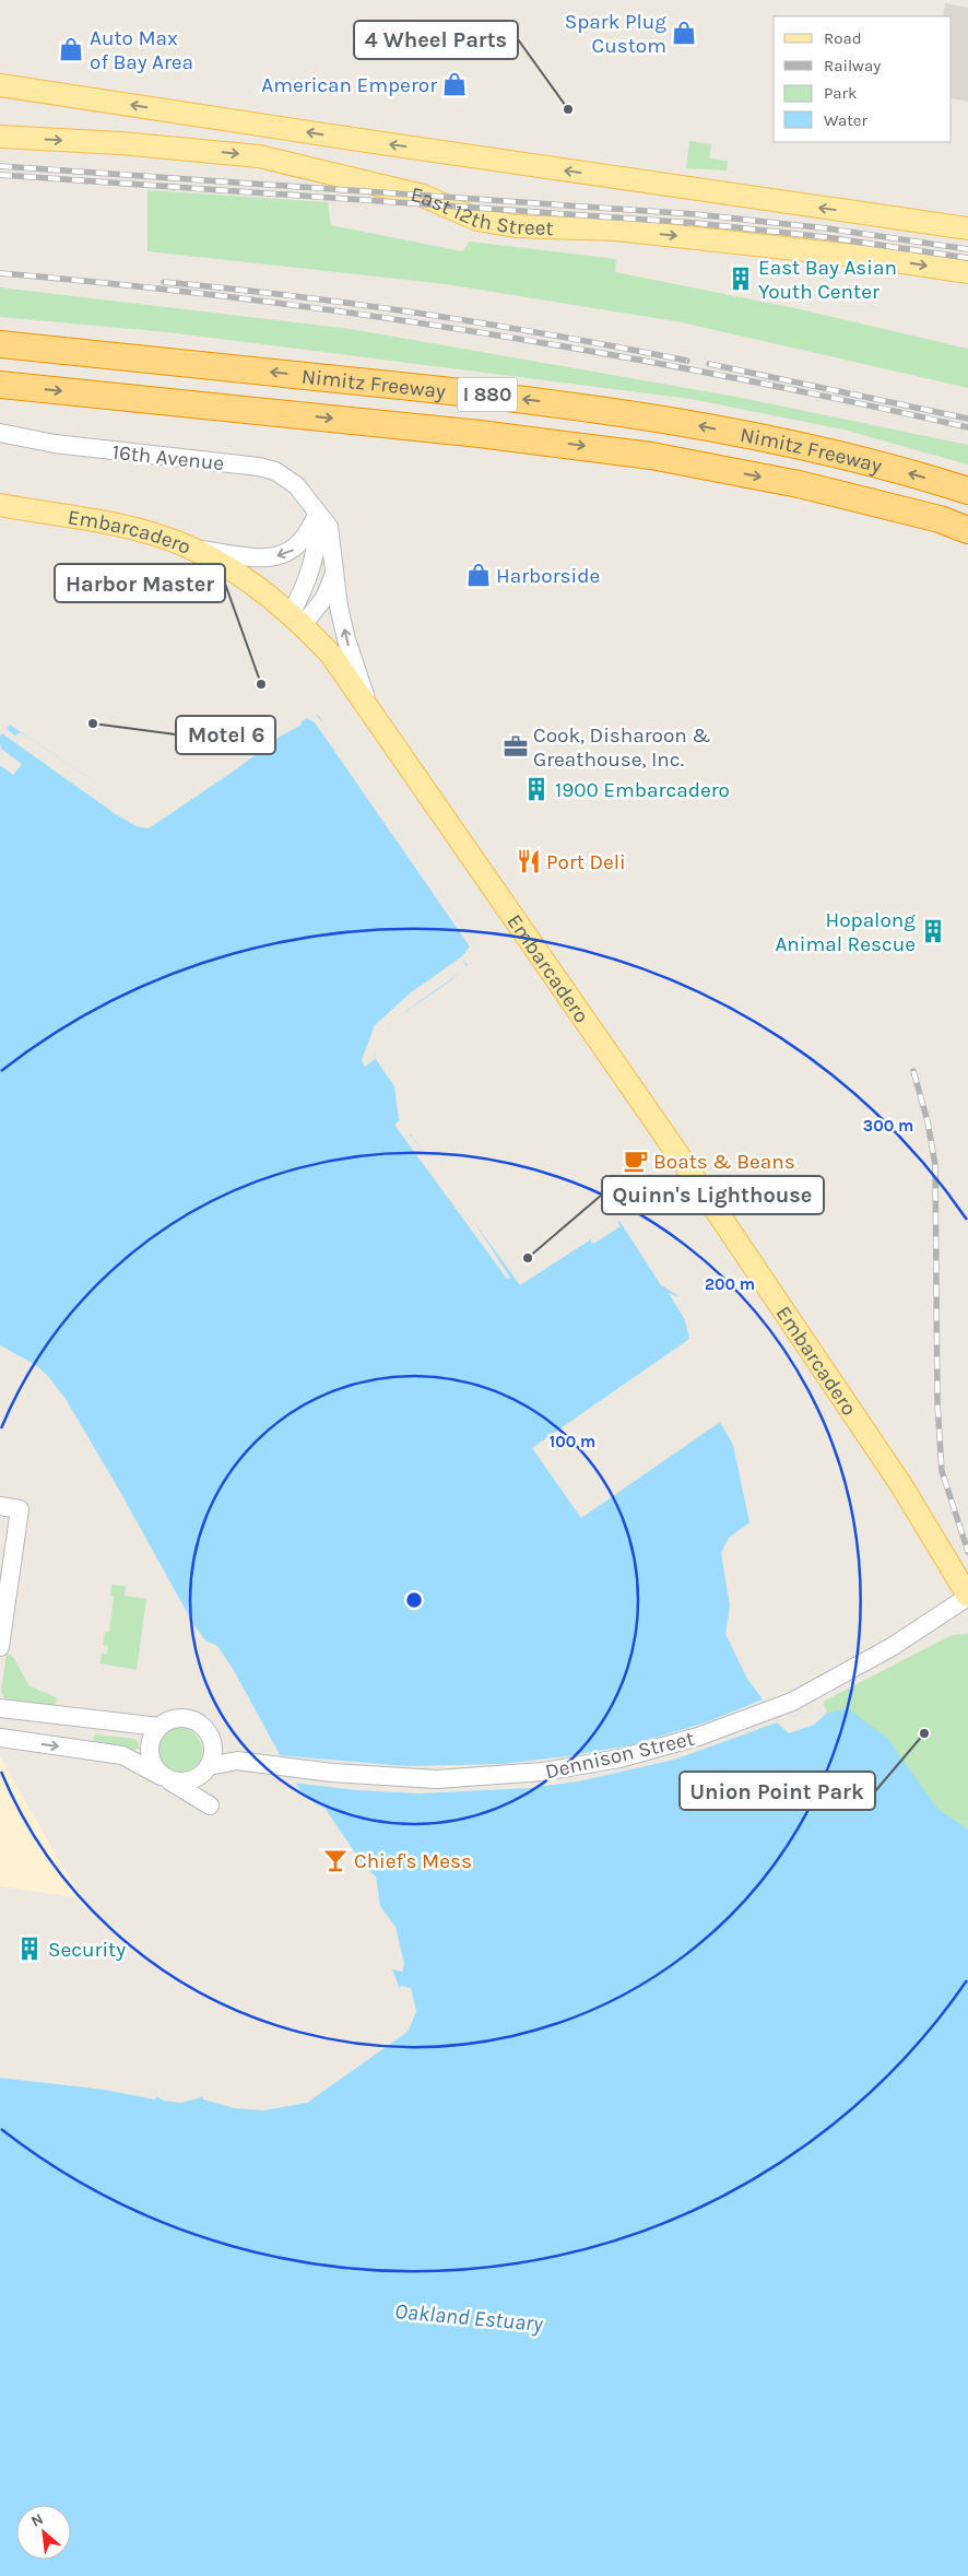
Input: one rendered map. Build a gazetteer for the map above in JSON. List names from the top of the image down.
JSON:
{
  "streets": {
    "highway": ["Nimitz Freeway", "I 880"],
    "main road": ["East 12th Street", "Embarcadero"],
    "street": ["16th Avenue", "Dennison Street"]
  },
  "crossings": [
    ["16th Avenue", "Embarcadero"],
    ["Embarcadero", "Dennison Street"]
  ],
  "water": ["Oakland Estuary"],
  "places": {
    "shop": [
      "Spark Plug Custom",
      "Auto Max of Bay Area",
      "American Emperor",
      "Harborside"
    ],
    "other": [
      "4 Wheel Parts",
      "Harbor Master",
      "Motel 6",
      "Quinn's Lighthouse",
      "Union Point Park"
    ],
    "building": [
      "East Bay Asian Youth Center",
      "1900 Embarcadero",
      "Hopalong Animal Rescue",
      "Security"
    ],
    "office": ["Cook, Disharoon & Greathouse, Inc."],
    "restaurant": ["Port Deli"],
    "cafe": ["Boats & Beans"],
    "bar": ["Chief's Mess"]
  },
  "legend": [
    "Road",
    "Railway",
    "Park",
    "Water"
  ],
  "north": "top left",
  "rings": ["300 m", "200 m", "100 m"]
}
